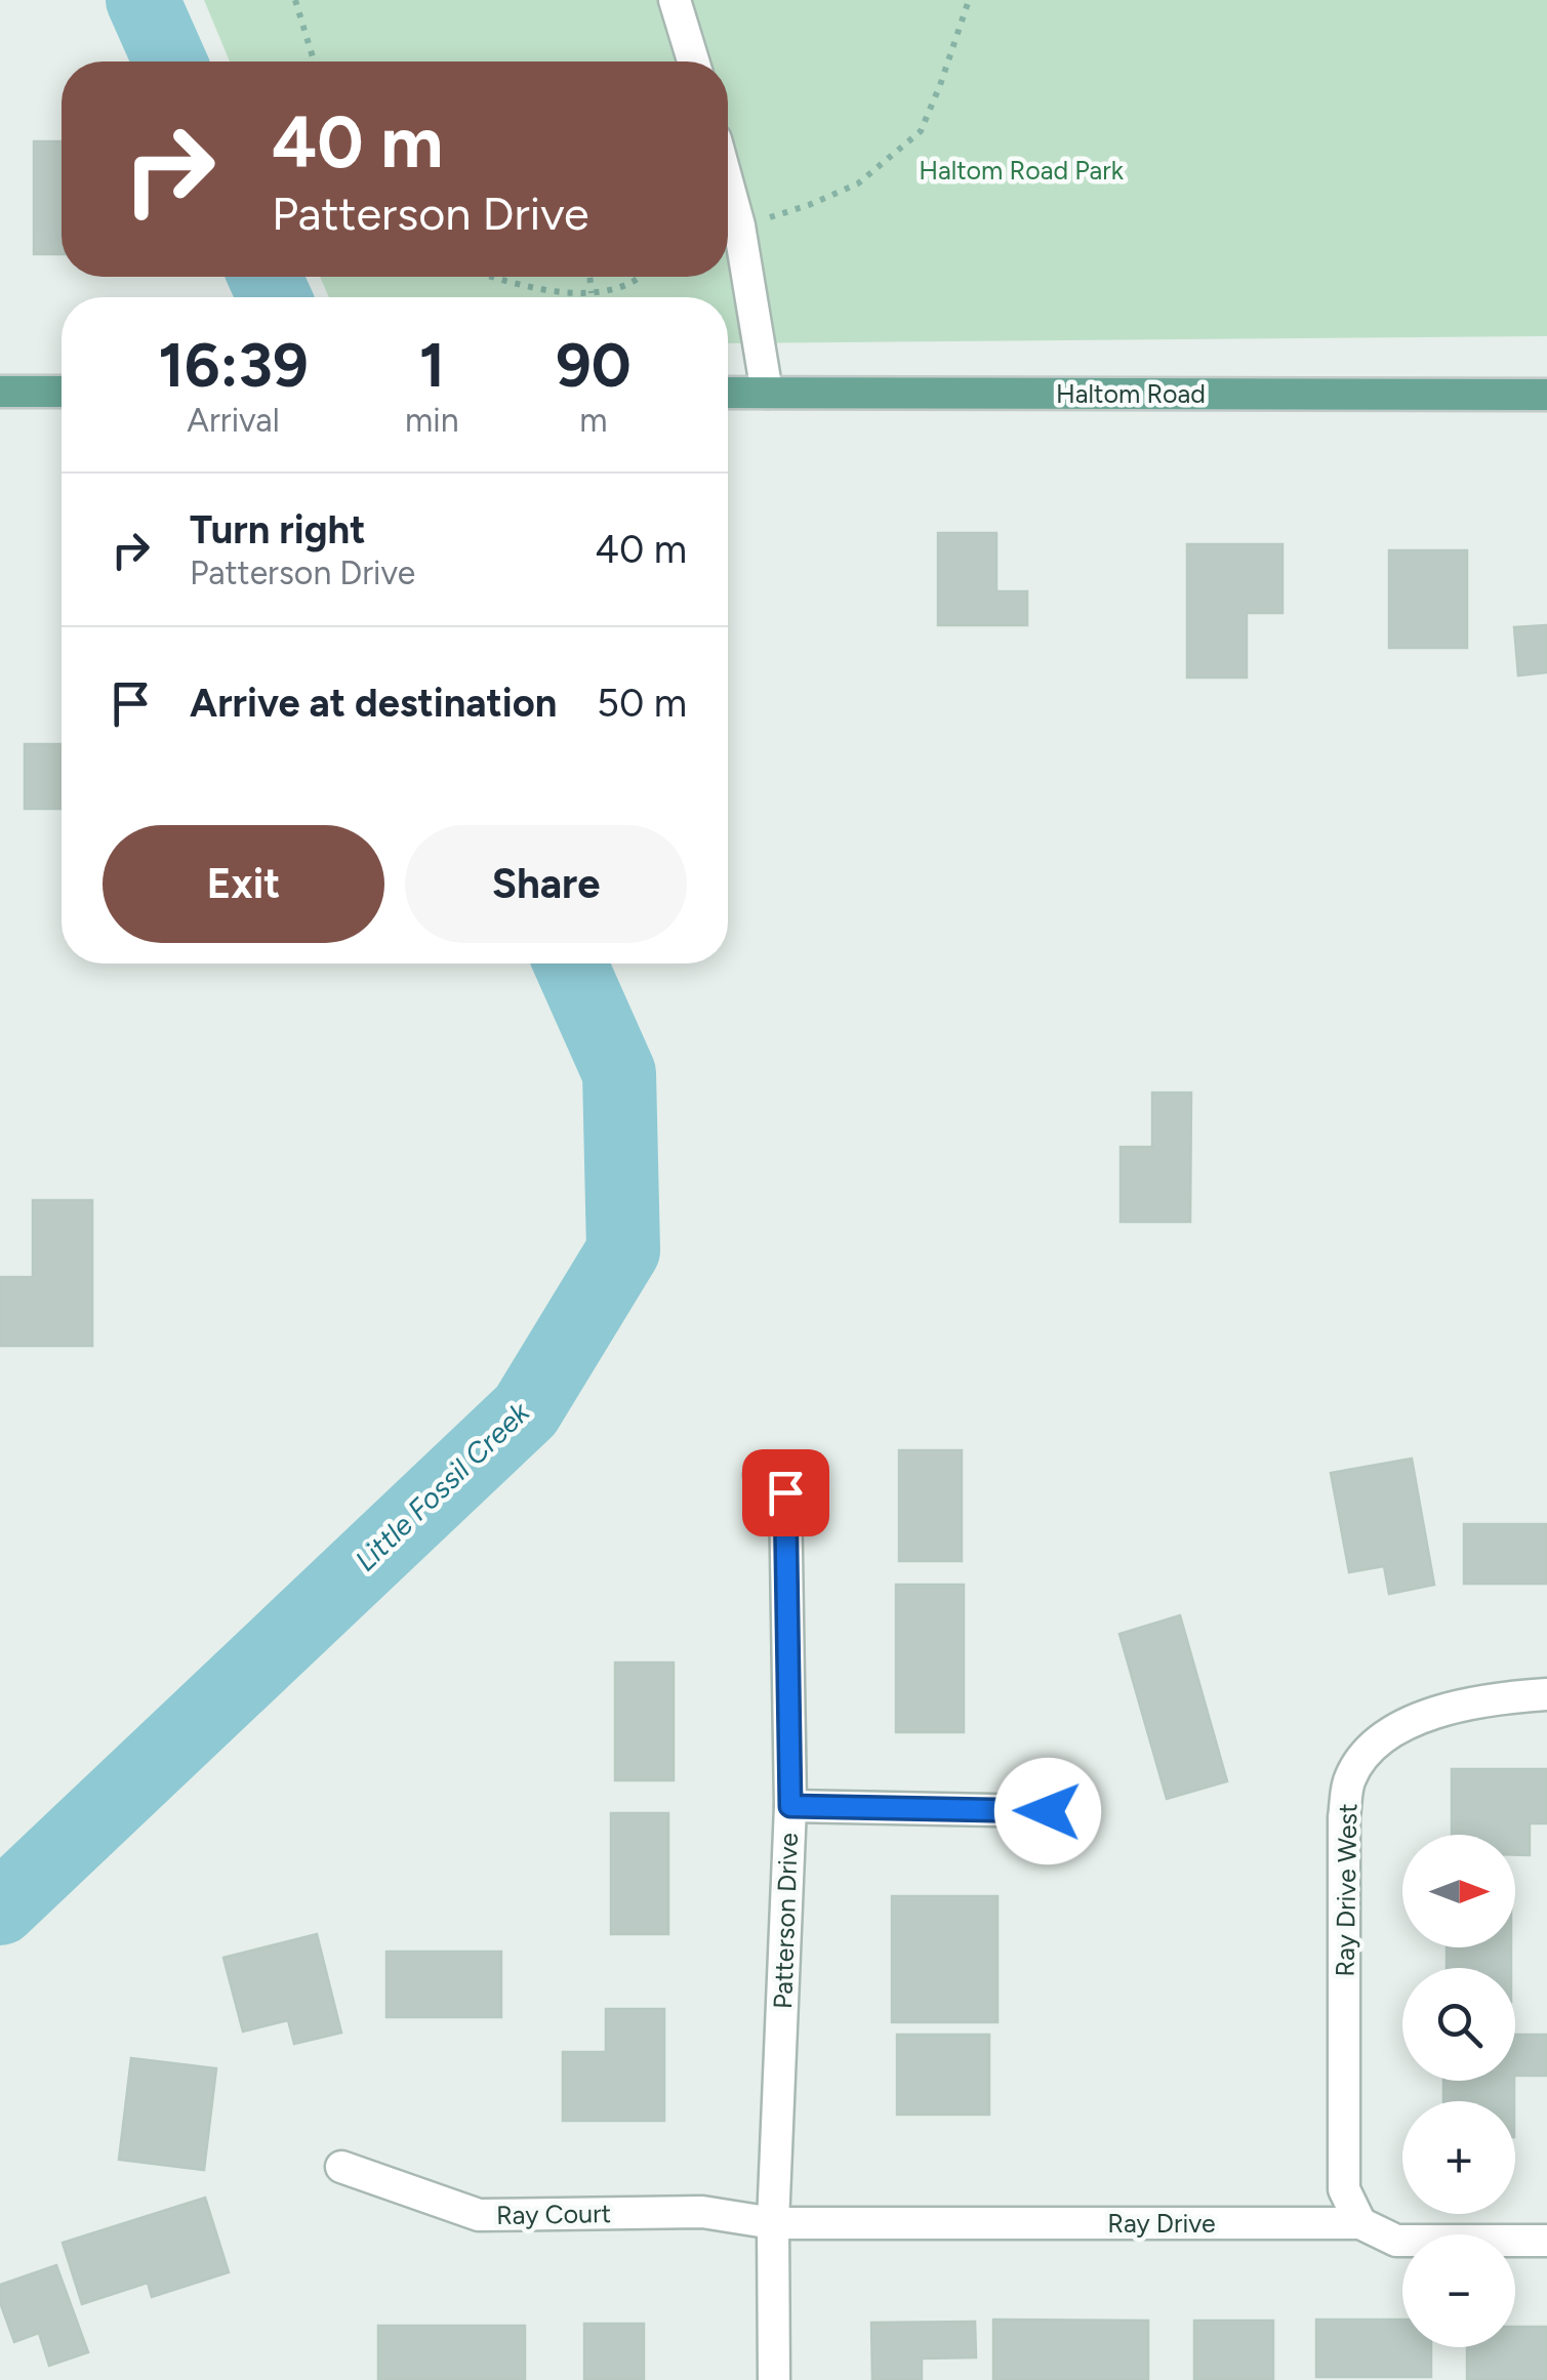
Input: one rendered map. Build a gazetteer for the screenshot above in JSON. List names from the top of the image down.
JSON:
{
  "streets": {
    "main road": ["Haltom Road"],
    "street": [
      "Ray Drive West",
      "Patterson Drive",
      "Ray Court",
      "Ray Drive"
    ]
  },
  "crossings": [
    ["Ray Drive West", "Ray Drive"],
    ["Patterson Drive", "Ray Court"],
    ["Patterson Drive", "Ray Drive"],
    ["Ray Court", "Ray Drive"]
  ],
  "water": ["Little Fossil Creek"],
  "parks": ["Haltom Road Park"],
  "north": "right",
  "page": {
    "turn": ["40 m", "Patterson Drive"],
    "eta": [
      "16:39",
      "Arrival",
      "1",
      "min",
      "90",
      "m"
    ],
    "list": [
      {
        "name": "Turn right",
        "note": "Patterson Drive",
        "value": "40 m"
      },
      {
        "name": "Arrive at destination",
        "value": "50 m"
      }
    ],
    "buttons": ["Exit", "Share"],
    "map_buttons": ["+", "−"]
  }
}
